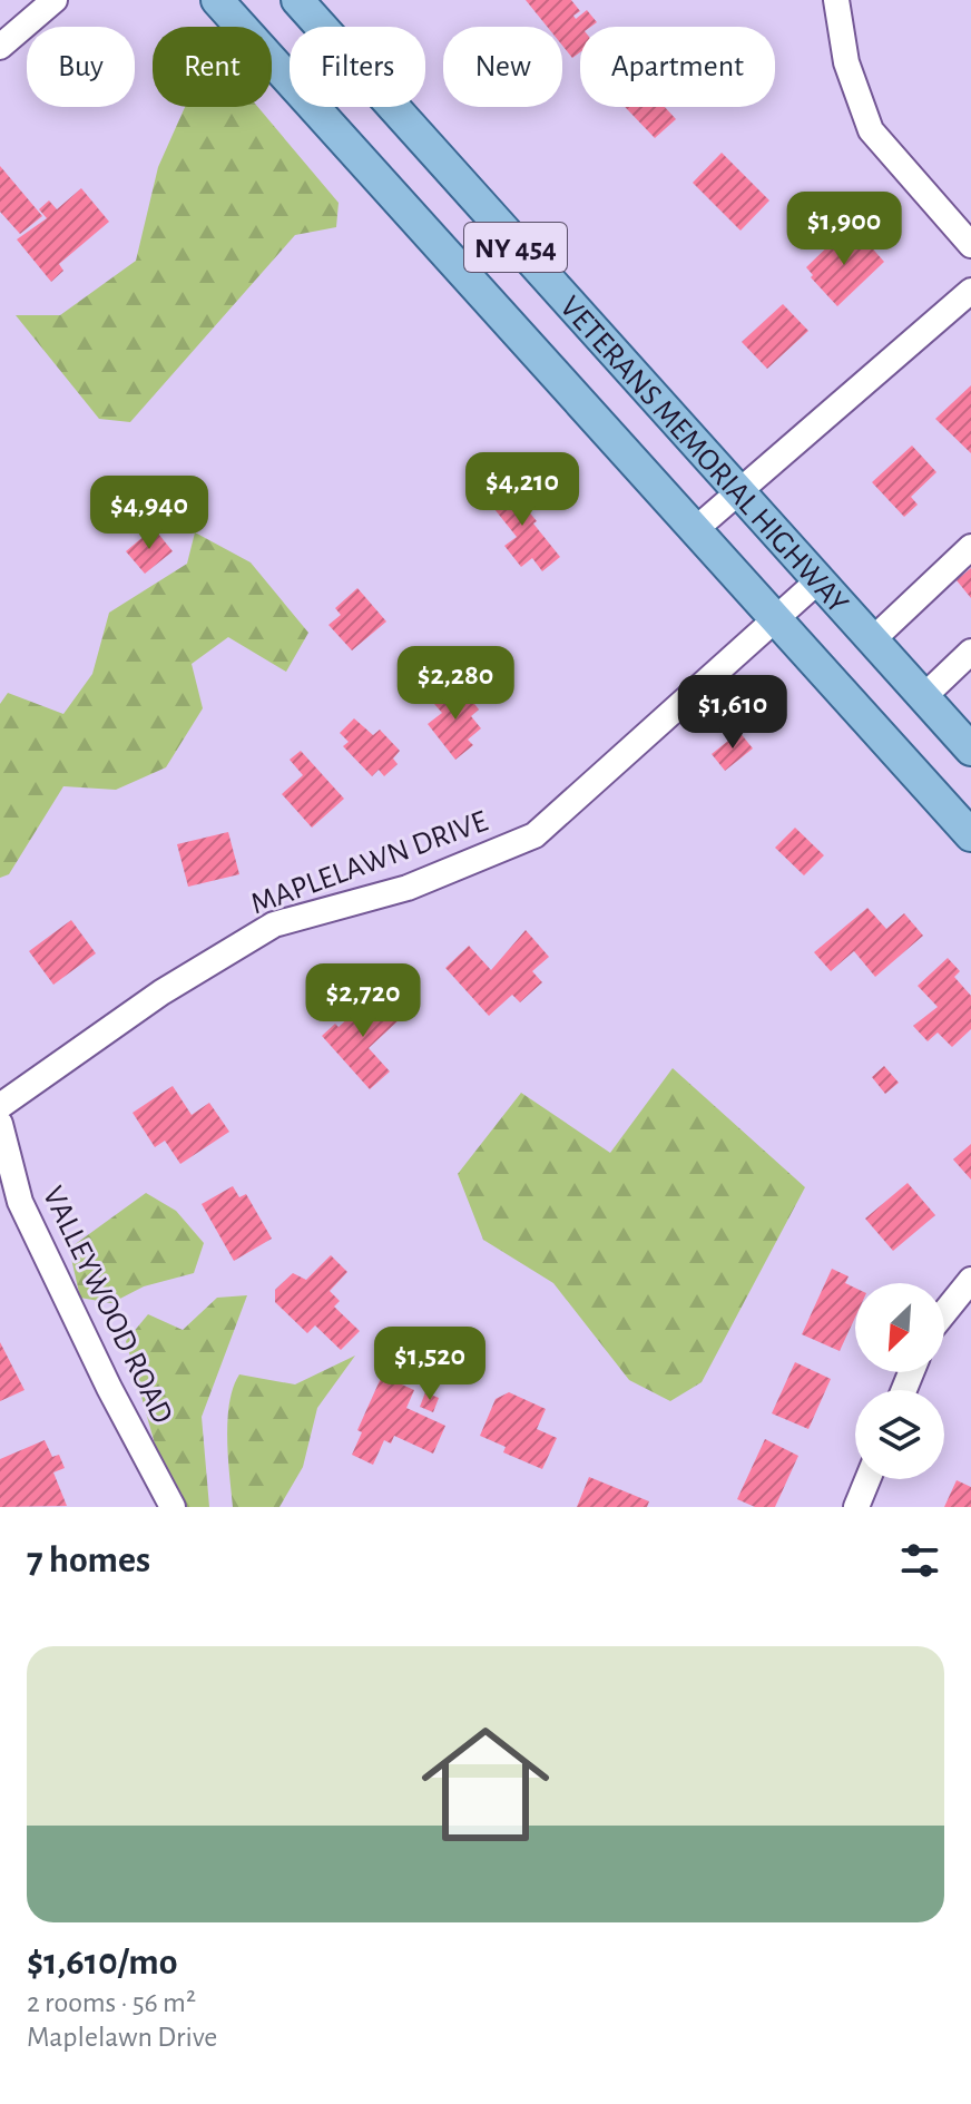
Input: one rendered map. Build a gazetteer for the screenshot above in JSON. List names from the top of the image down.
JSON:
{
  "streets": {
    "main road": ["NY 454", "VETERANS MEMORIAL HIGHWAY"],
    "street": ["MAPLELAWN DRIVE", "VALLEYWOOD ROAD"]
  },
  "crossings": [
    ["VETERANS MEMORIAL HIGHWAY", "MAPLELAWN DRIVE"]
  ],
  "north": "bottom left",
  "page": {
    "chip": [
      "Buy",
      "Rent",
      "Filters",
      "New",
      "Apartment"
    ],
    "price": [
      "$1,900",
      "$4,210",
      "$4,940",
      "$2,280",
      "$1,610",
      "$2,720",
      "$1,520"
    ],
    "heading": "7 homes",
    "list": [
      {
        "name": "$1,610/mo",
        "note": "2 rooms · 56 m² · Maplelawn Drive"
      }
    ]
  }
}
